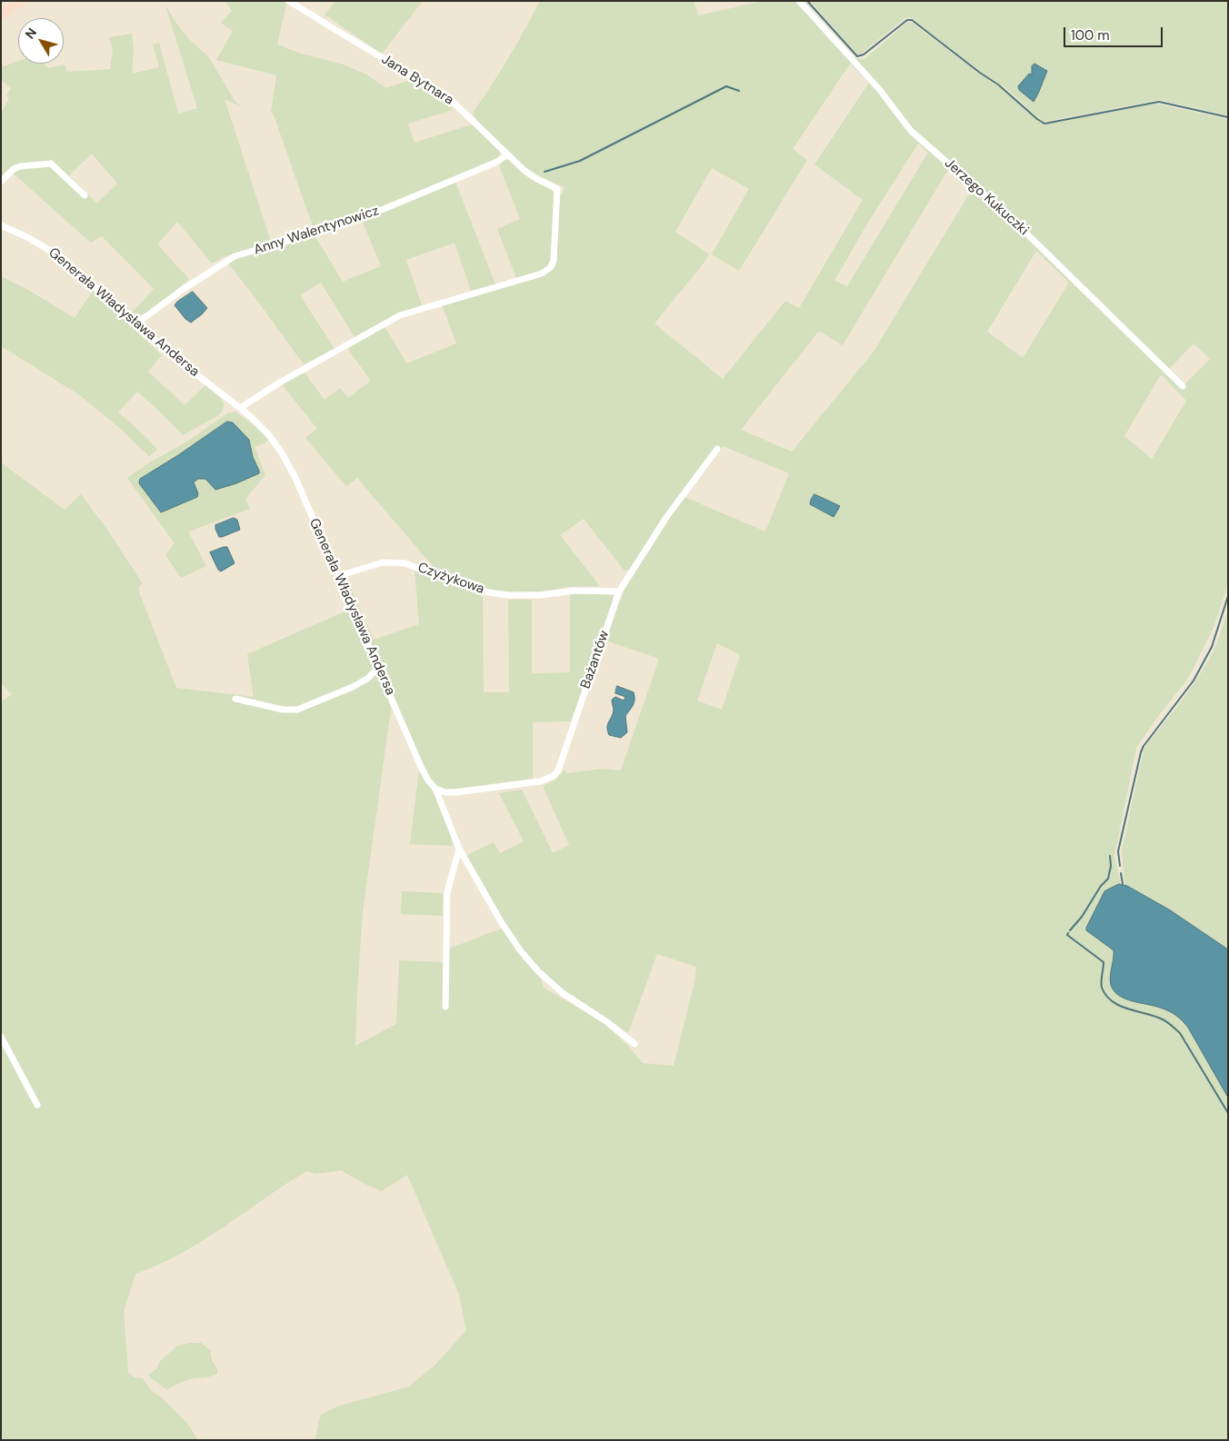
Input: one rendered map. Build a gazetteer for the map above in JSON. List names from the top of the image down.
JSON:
{
  "streets": {
    "street": [
      "Jana Bytnara",
      "Jerzego Kukuczki",
      "Anny Walentynowicz",
      "Generała Władysława Andersa",
      "Czyżykowa",
      "Bażantów"
    ]
  },
  "crossings": [
    ["Jana Bytnara", "Anny Walentynowicz"],
    ["Jana Bytnara", "Generała Władysława Andersa"],
    ["Anny Walentynowicz", "Generała Władysława Andersa"],
    ["Generała Władysława Andersa", "Czyżykowa"],
    ["Generała Władysława Andersa", "Bażantów"],
    ["Czyżykowa", "Bażantów"]
  ],
  "scale_bar": "100 m",
  "north": "top left"
}
